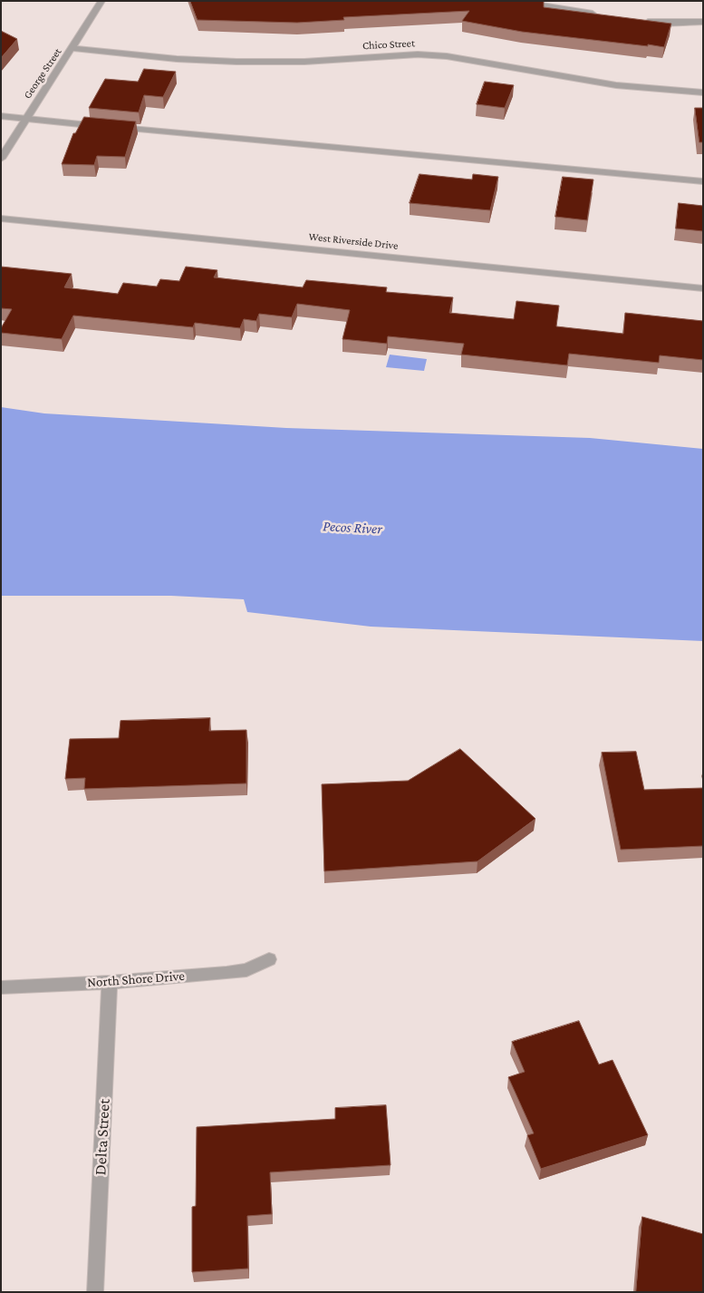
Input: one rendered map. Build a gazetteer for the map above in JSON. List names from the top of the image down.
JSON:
{
  "streets": {
    "street": [
      "Chico Street",
      "George Street",
      "West Riverside Drive",
      "North Shore Drive",
      "Delta Street"
    ]
  },
  "crossings": [
    ["Chico Street", "George Street"],
    ["North Shore Drive", "Delta Street"]
  ],
  "water": ["Pecos River"]
}
